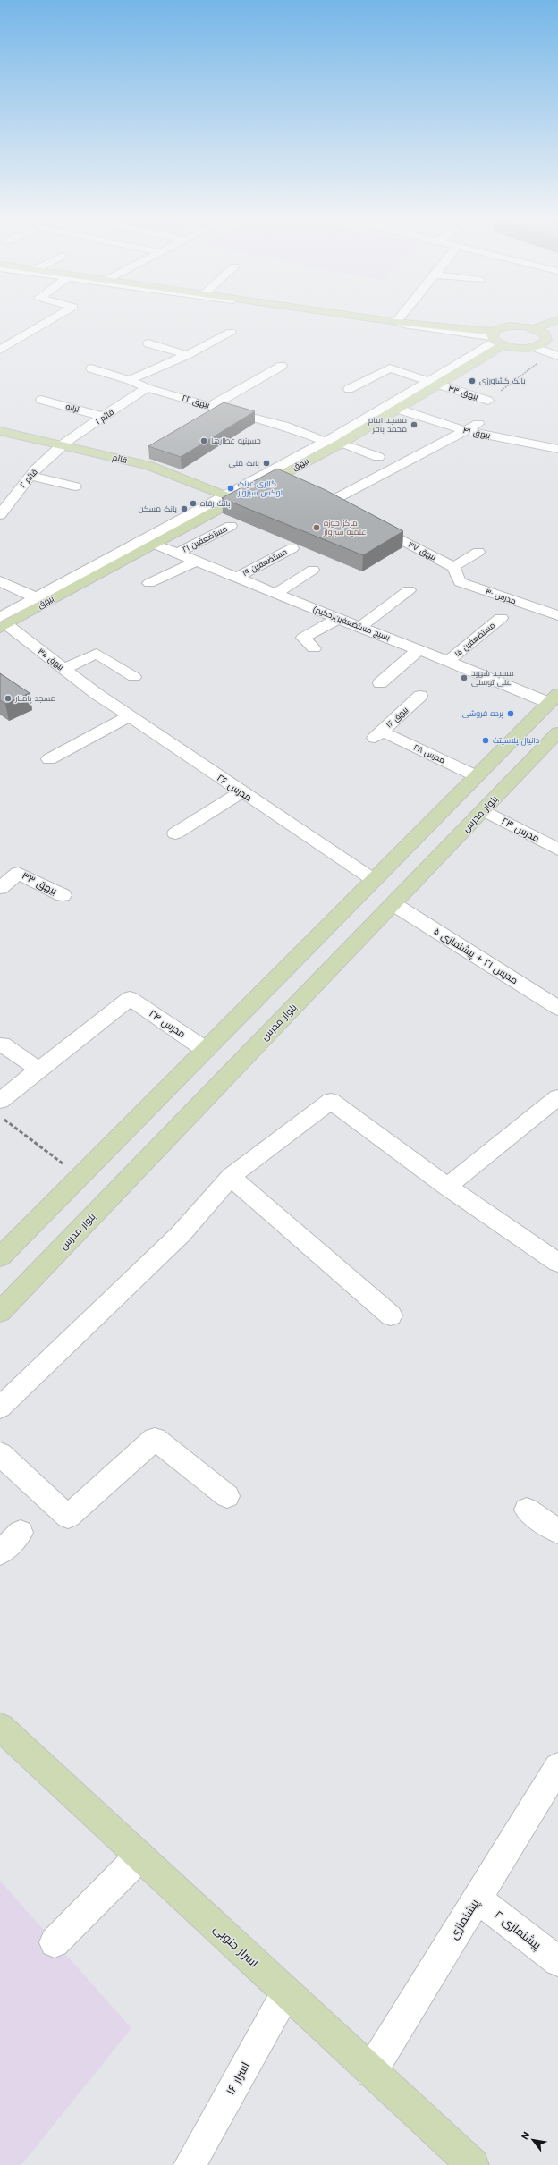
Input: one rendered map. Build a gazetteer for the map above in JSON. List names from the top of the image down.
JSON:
{
  "streets": {
    "main road": [
      "قائم",
      "بیهق",
      "بلوار مدرس",
      "اسرار جنوبی"
    ],
    "street": [
      "بیهق ۴۳",
      "بیهق ۲۲",
      "ترانه",
      "قائم ۱",
      "بیهق ۴۱",
      "قائم ۲",
      "مستضعفین ۲۱",
      "بیهق ۳۷",
      "مستضعفین ۱۹",
      "مدرس ۳۰",
      "بسیج مستضعفین(حکیم)",
      "مستضعفین ۱۵",
      "بیهق ۳۵",
      "بیهق ۱۶",
      "مدرس ۲۸",
      "مدرس ۲۶",
      "مدرس ۲۳",
      "بیهق ۳۳",
      "مدرس ۲۱ + پیشنمازی ۵",
      "مدرس ۲۴",
      "پیشنمازی",
      "پیشنمازی ۲",
      "اسرار ۱۶"
    ]
  },
  "crossings": [
    ["بیهق ۴۳", "بیهق"],
    ["بیهق ۲۲", "قائم ۱"],
    ["بیهق ۲۲", "بیهق"],
    ["ترانه", "قائم ۱"],
    ["قائم ۱", "قائم"],
    ["قائم ۱", "قائم ۲"],
    ["بیهق ۴۱", "بیهق"],
    ["قائم", "بیهق"],
    ["قائم", "قائم ۲"],
    ["بیهق", "بسیج مستضعفین(حکیم)"],
    ["بیهق", "بیهق ۳۵"],
    ["مستضعفین ۲۱", "بسیج مستضعفین(حکیم)"],
    ["بیهق ۳۷", "مدرس ۳۰"],
    ["مستضعفین ۱۹", "بسیج مستضعفین(حکیم)"],
    ["بسیج مستضعفین(حکیم)", "مستضعفین ۱۵"],
    ["بیهق ۳۵", "مدرس ۲۶"],
    ["بیهق ۱۶", "مدرس ۲۸"],
    ["بلوار مدرس", "مدرس ۲۳"],
    ["بلوار مدرس", "مدرس ۲۱ + پیشنمازی ۵"],
    ["پیشنمازی", "پیشنمازی ۲"],
    ["پیشنمازی", "اسرار جنوبی"],
    ["اسرار جنوبی", "اسرار ۱۶"]
  ],
  "places": [
    "بانک کشاورزی",
    "مسجد امام محمد باقر",
    "حسینیه عطارها",
    "بانک ملی",
    "گالری عینک لوکس سبزوار",
    "بانک رفاه",
    "بانک مسکن",
    "مرکز حوزه علمیه سبزوار",
    "مسجد شهید علی توسلی",
    "مسجد پامنار",
    "پرده فروشی",
    "دانیال پلاسیتک"
  ],
  "north": "top left"
}
